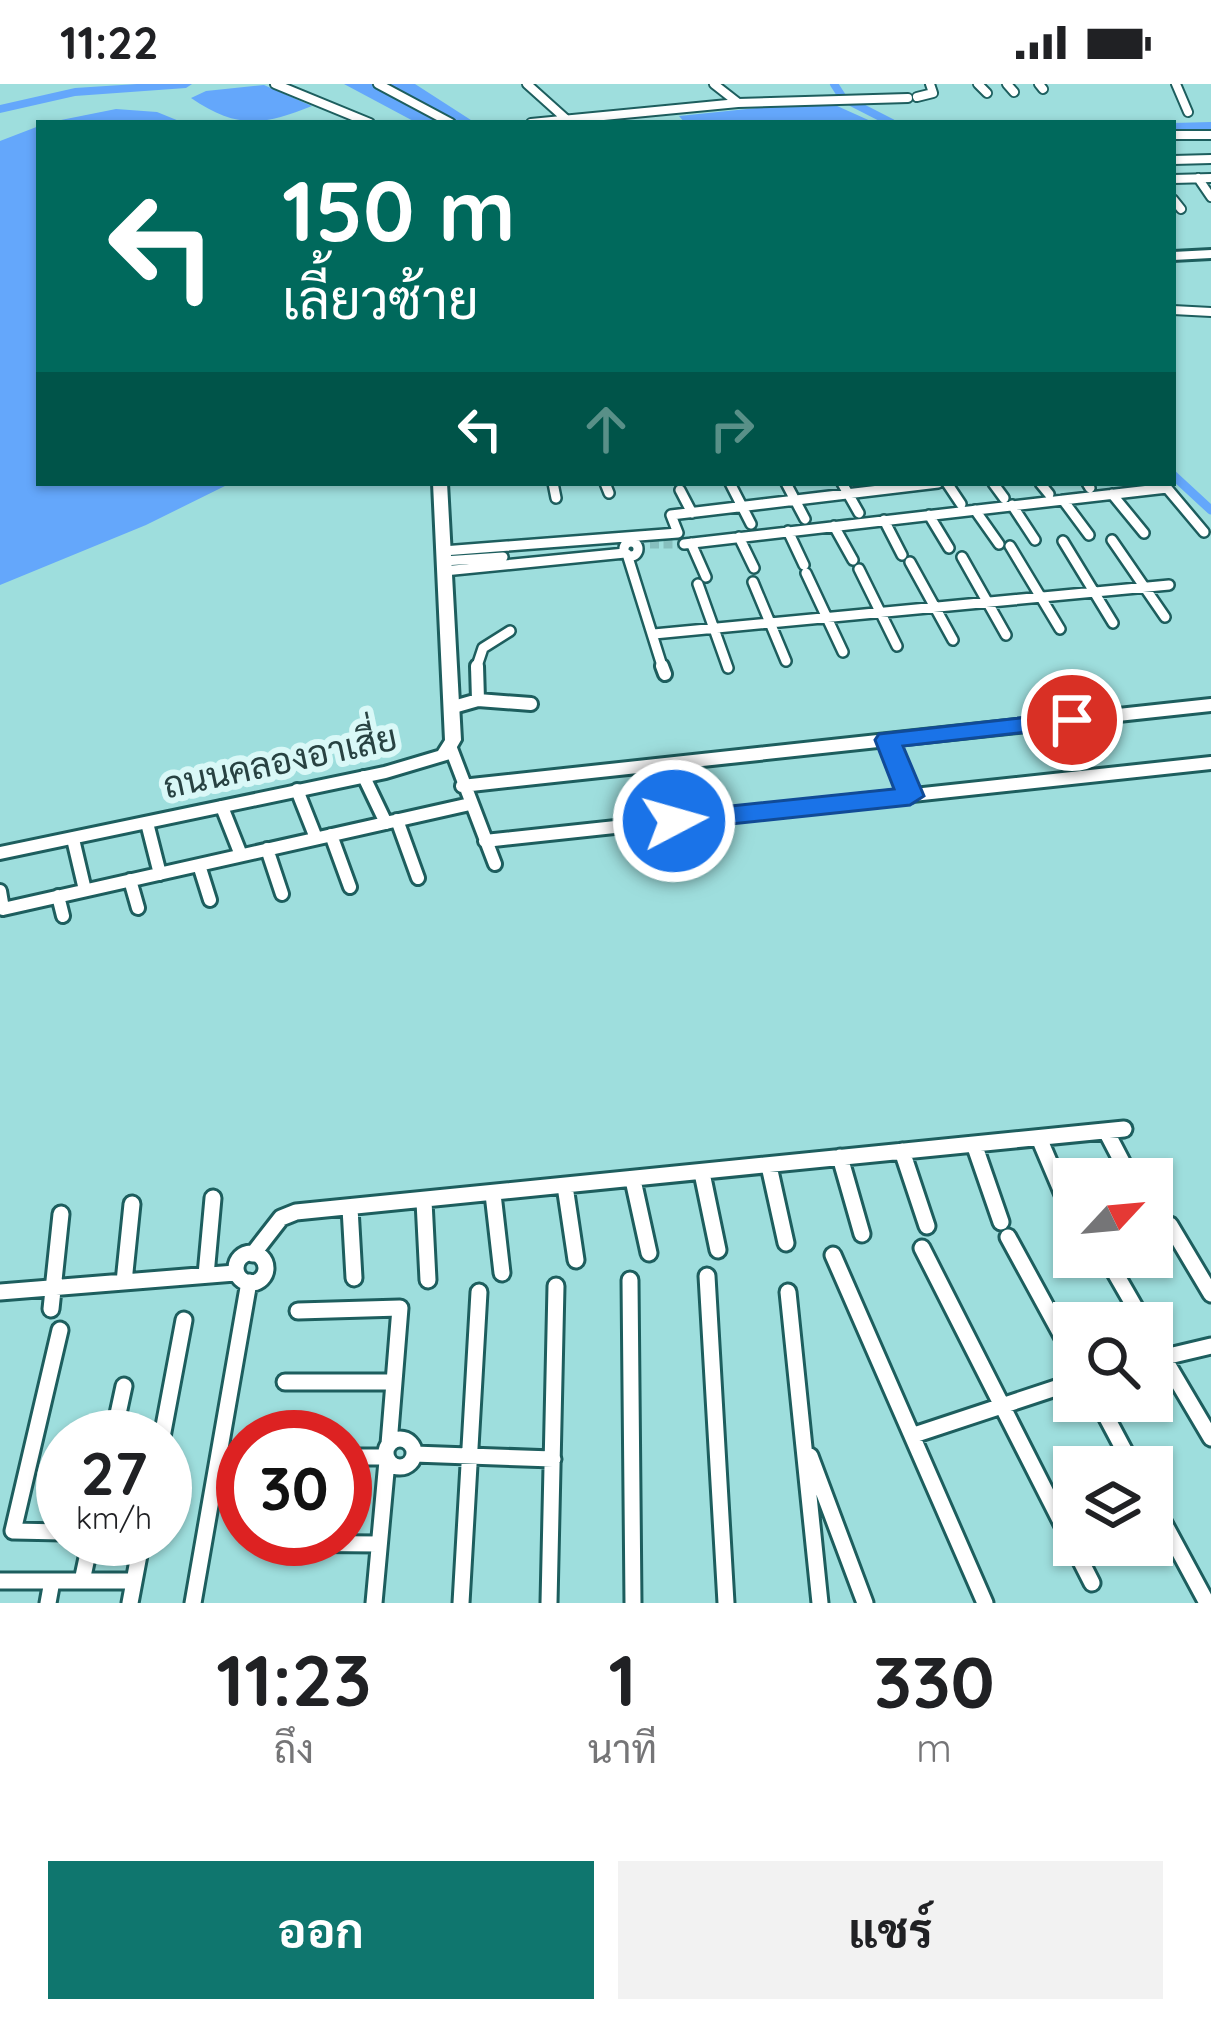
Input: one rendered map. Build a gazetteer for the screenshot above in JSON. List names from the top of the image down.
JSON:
{
  "streets": {
    "street": ["ถนนคลองอาเสี่ย"]
  },
  "north": "top right",
  "page": {
    "status": "11:22",
    "turn": ["150 m", "เลี้ยวซ้าย"],
    "speed": "27 km/h",
    "limit": "30",
    "eta": [
      "11:23",
      "ถึง",
      "1",
      "นาที",
      "330",
      "m"
    ],
    "buttons": ["ออก", "แชร์"]
  }
}
